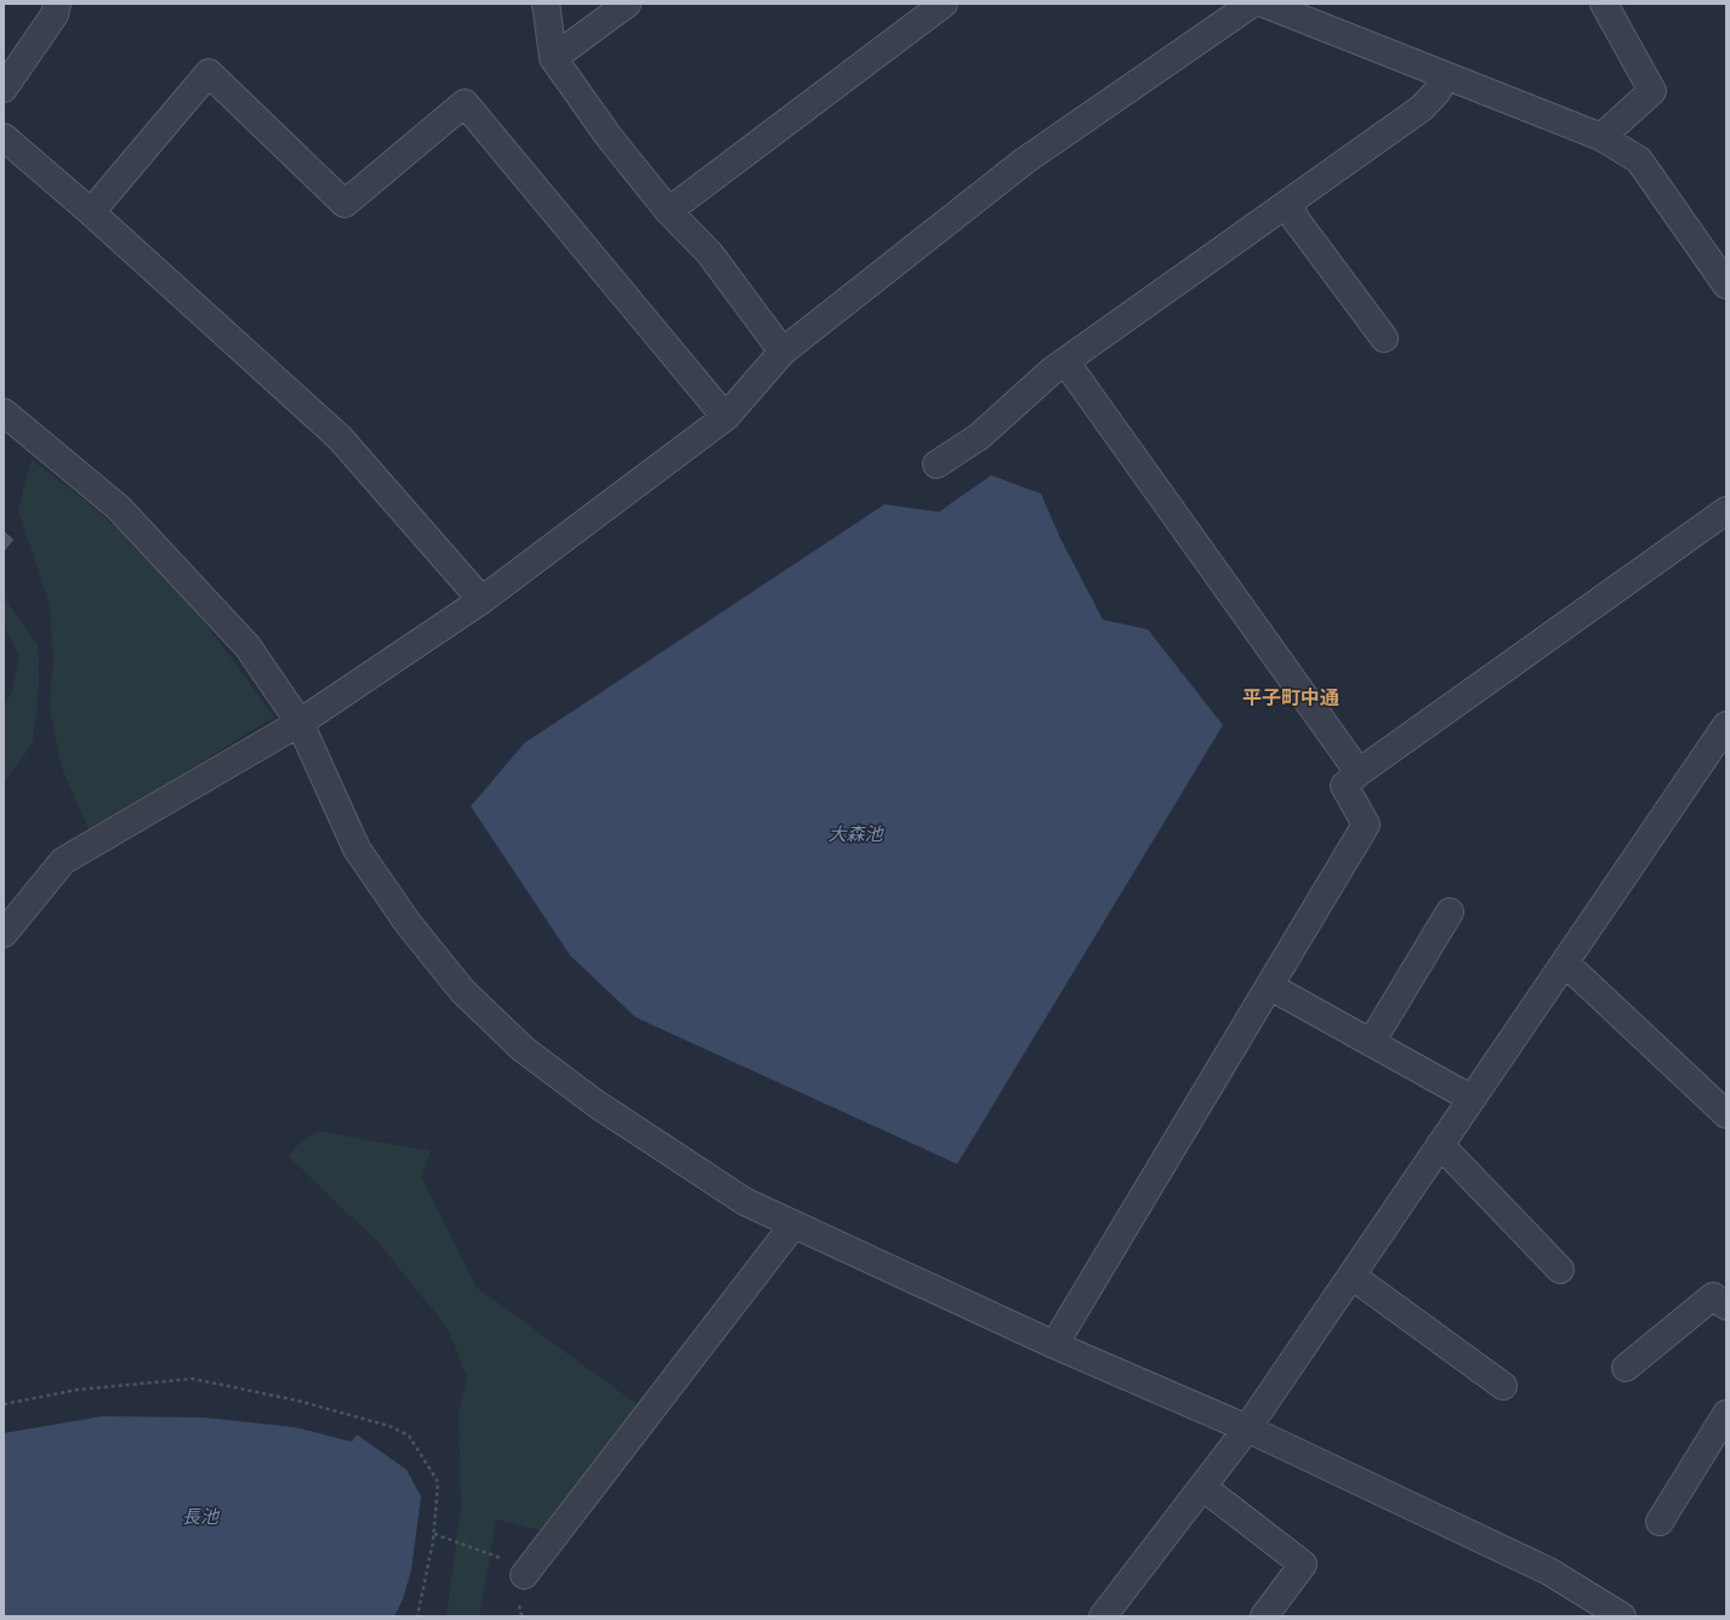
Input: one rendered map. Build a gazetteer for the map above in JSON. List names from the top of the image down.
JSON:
{
  "districts": ["平子町中通"],
  "water": ["大森池", "長池"]
}
